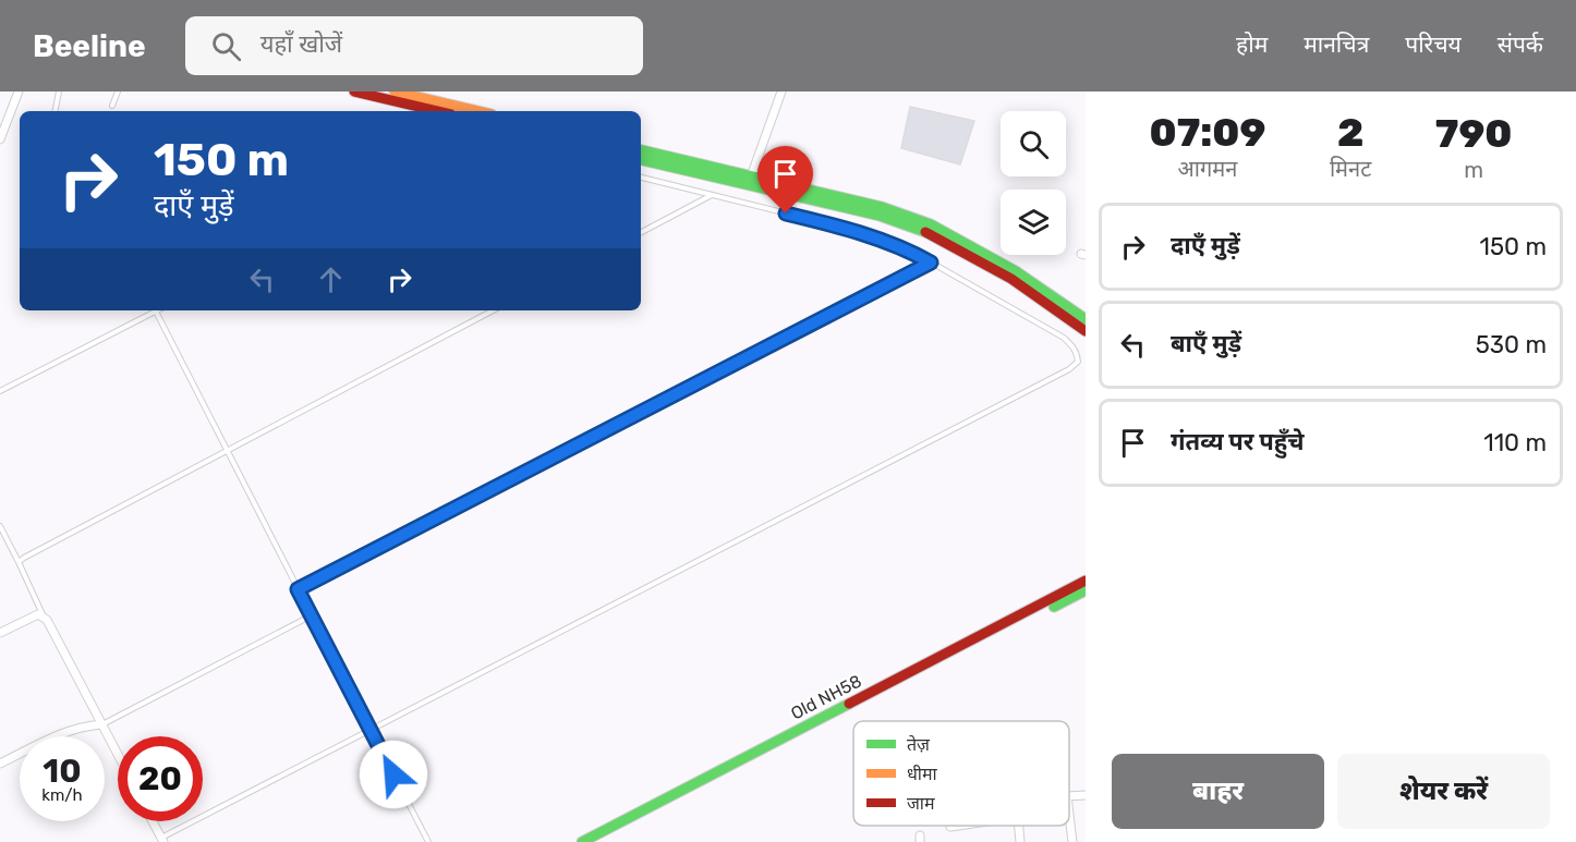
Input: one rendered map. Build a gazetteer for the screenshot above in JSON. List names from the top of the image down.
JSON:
{
  "streets": {
    "main road": ["Old NH58"]
  },
  "legend": ["तेज़", "धीमा", "जाम"],
  "page": {
    "header": "Beeline",
    "search": "यहाँ खोजें",
    "nav": [
      "होम",
      "मानचित्र",
      "परिचय",
      "संपर्क"
    ],
    "eta": [
      "07:09",
      "आगमन",
      "2",
      "मिनट",
      "790",
      "m"
    ],
    "turn": ["150 m", "दाएँ मुड़ें"],
    "list": [
      {
        "name": "दाएँ मुड़ें",
        "value": "150 m"
      },
      {
        "name": "बाएँ मुड़ें",
        "value": "530 m"
      },
      {
        "name": "गंतव्य पर पहुँचे",
        "value": "110 m"
      }
    ],
    "speed": "10 km/h",
    "limit": "20",
    "buttons": ["बाहर", "शेयर करें"]
  }
}
